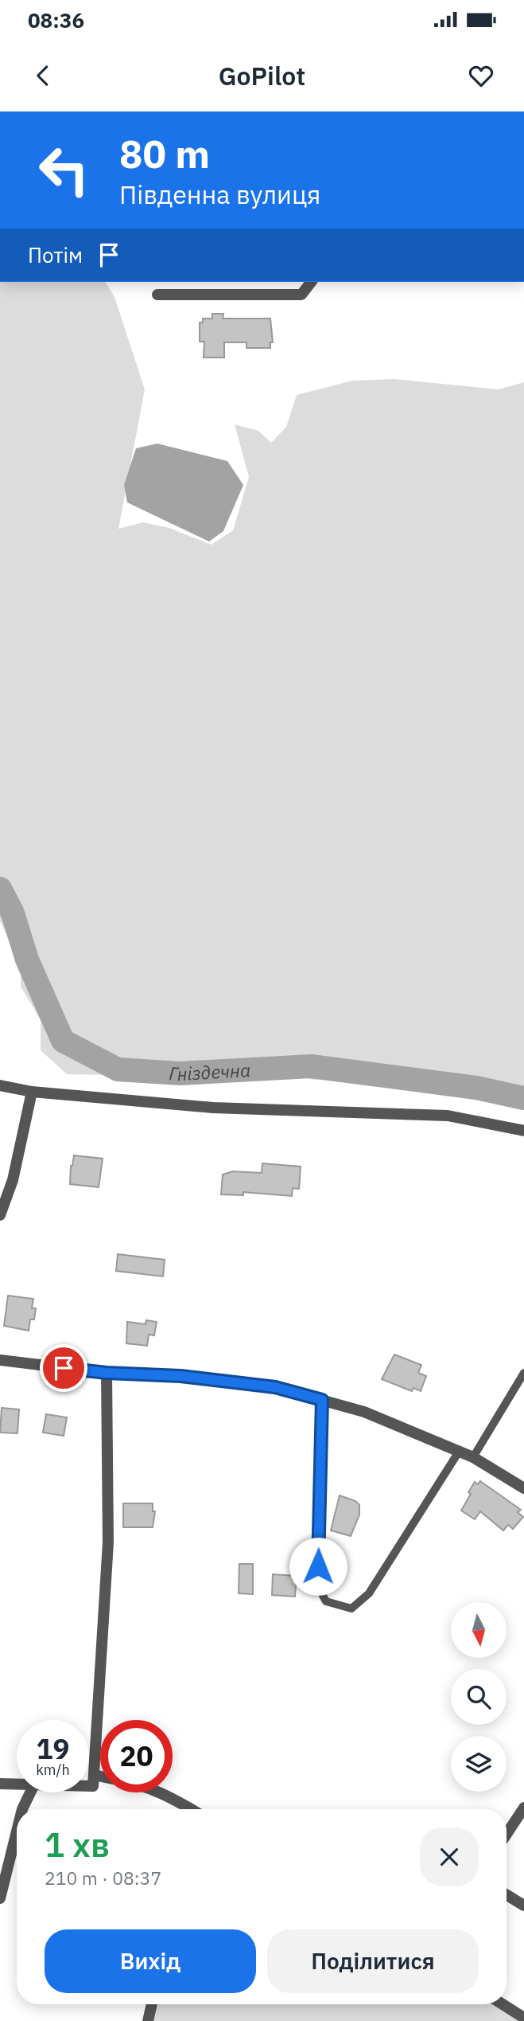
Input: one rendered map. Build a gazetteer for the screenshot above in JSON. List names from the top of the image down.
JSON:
{
  "water": ["Гніздечна"],
  "north": "bottom",
  "page": {
    "status": "08:36",
    "header": "GoPilot",
    "turn": ["80 m", "Південна вулиця"],
    "then": "Потім",
    "speed": "19 km/h",
    "limit": "20",
    "heading": ["1 хв", "210 m · 08:37"],
    "buttons": ["Вихід", "Поділитися"]
  }
}
